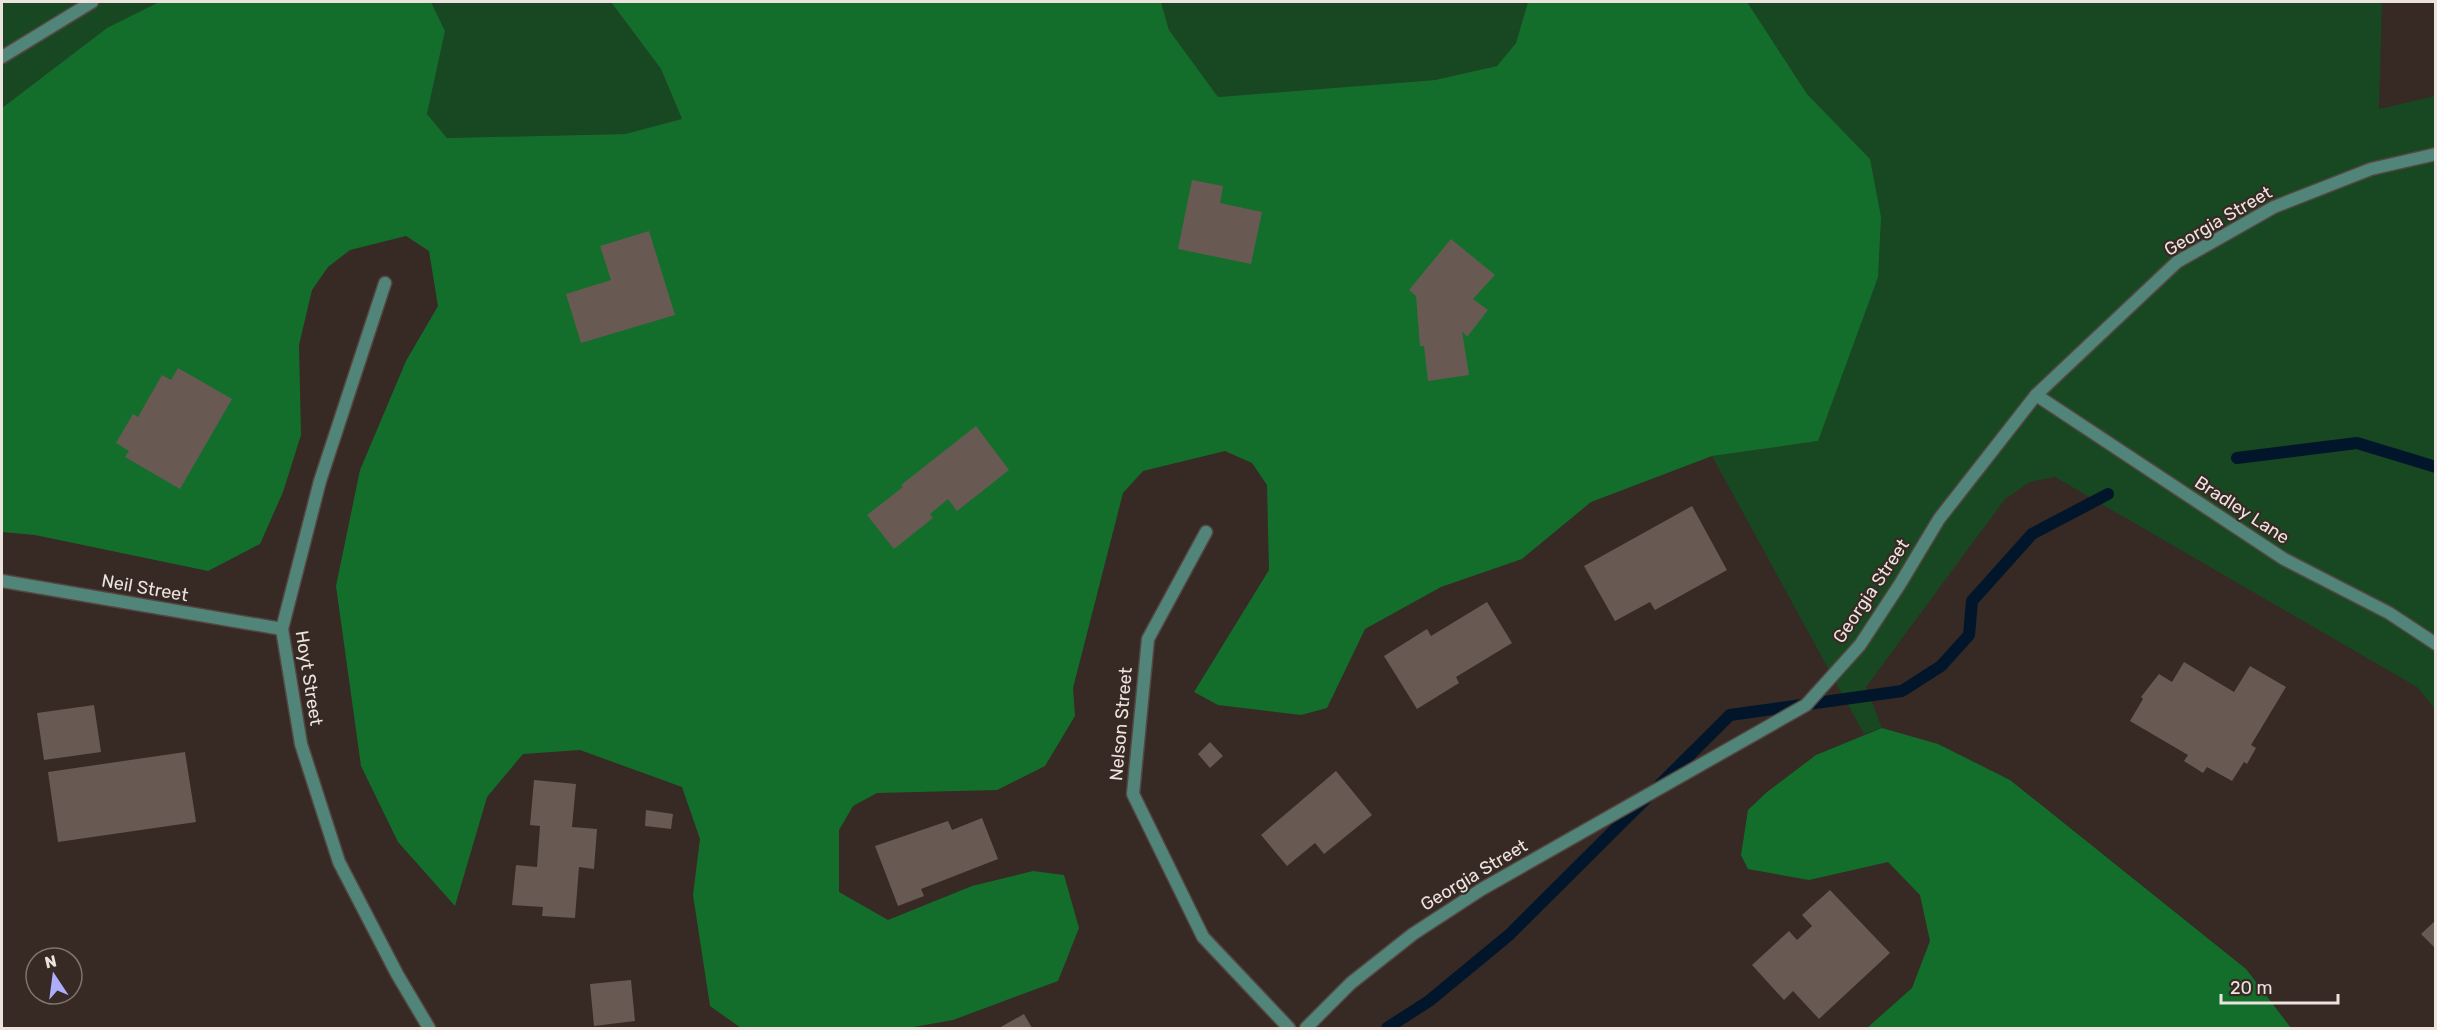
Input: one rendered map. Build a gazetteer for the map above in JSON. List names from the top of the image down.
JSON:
{
  "streets": {
    "street": [
      "Georgia Street",
      "Bradley Lane",
      "Neil Street",
      "Hoyt Street",
      "Nelson Street"
    ]
  },
  "crossings": [
    ["Georgia Street", "Bradley Lane"],
    ["Neil Street", "Hoyt Street"]
  ],
  "scale_bar": "20 m",
  "north": "top"
}
